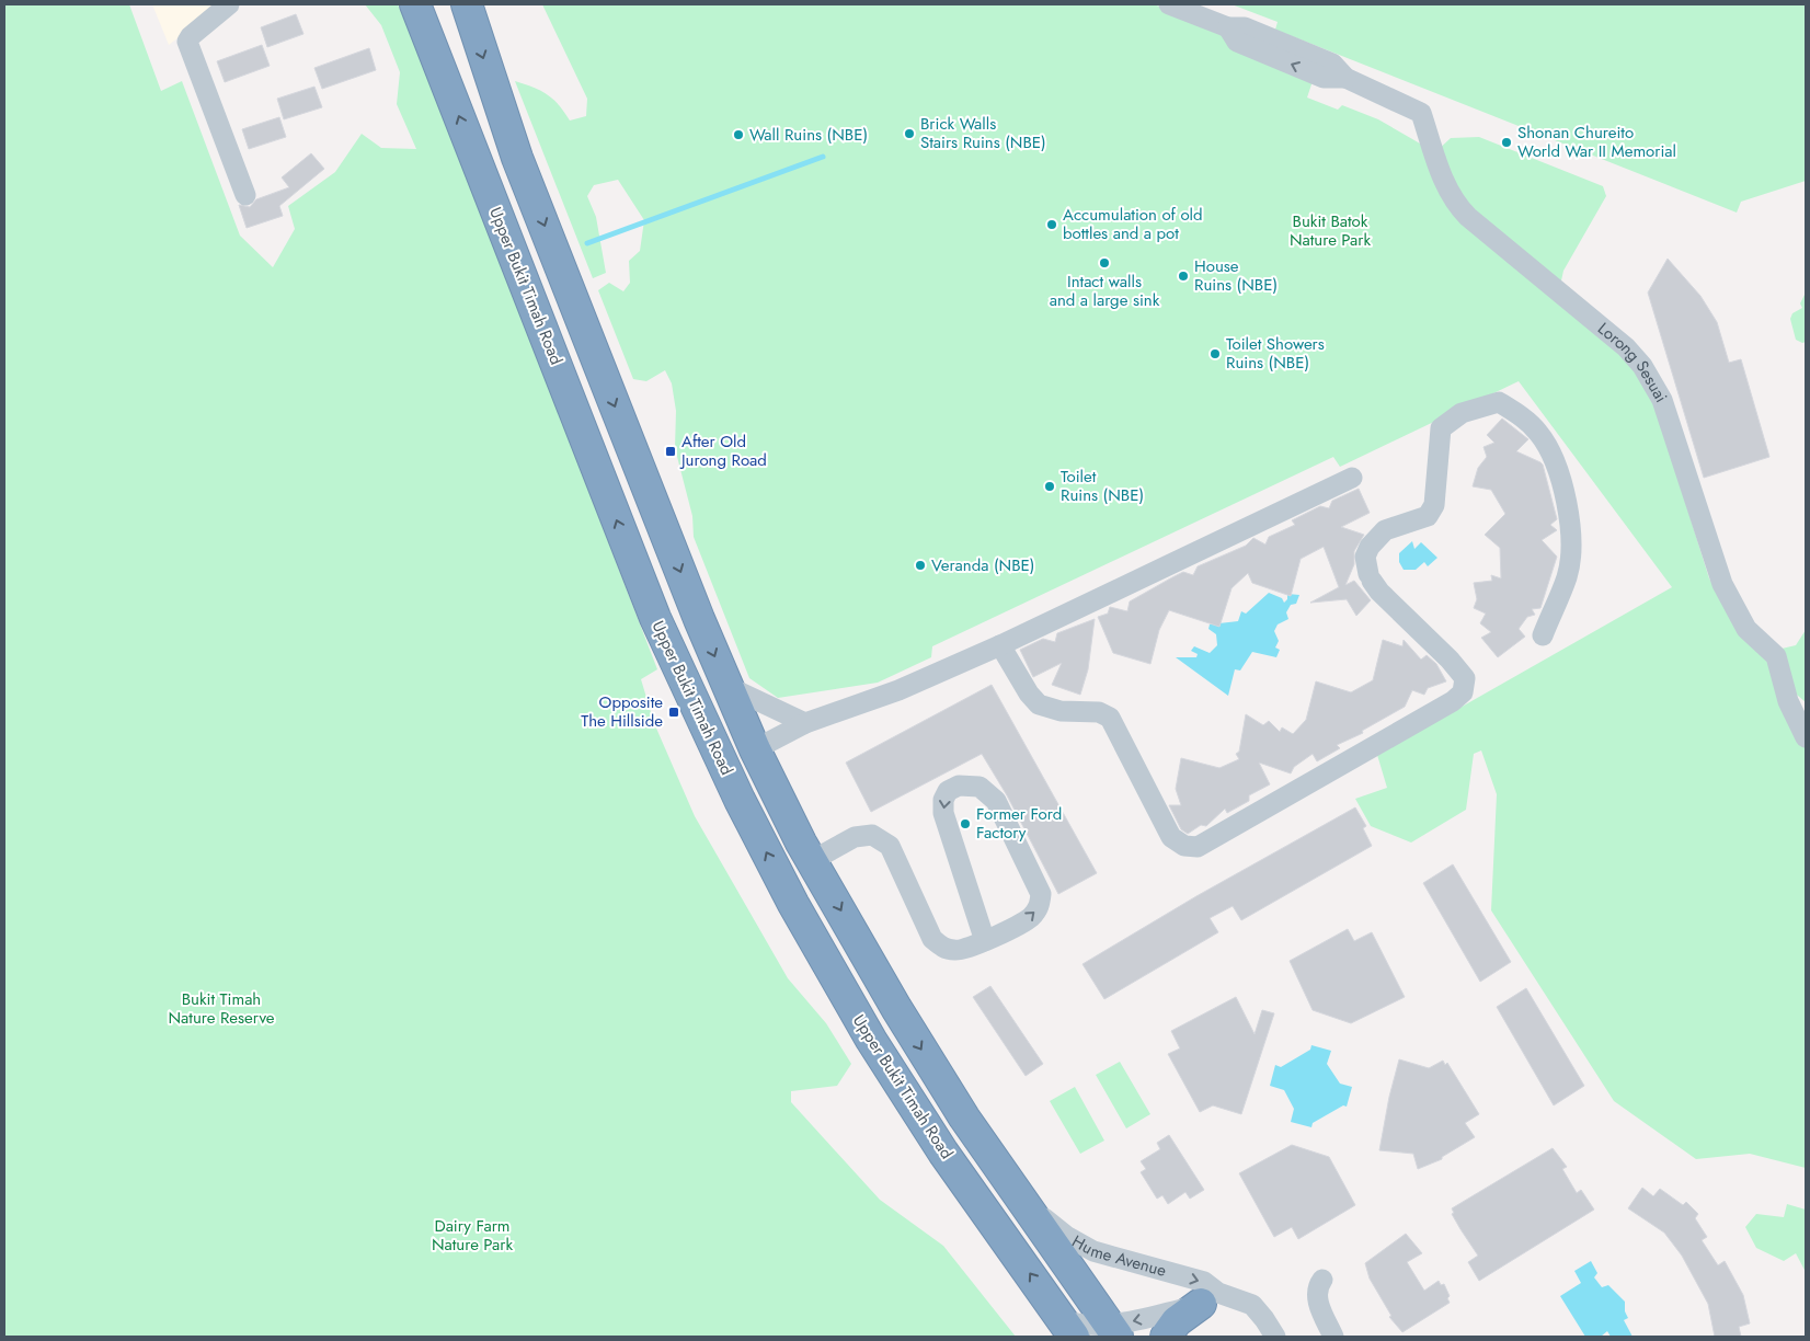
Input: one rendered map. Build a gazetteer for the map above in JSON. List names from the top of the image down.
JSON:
{
  "streets": {
    "highway": ["Upper Bukit Timah Road"],
    "street": ["Lorong Sesuai", "Hume Avenue"]
  },
  "crossings": [
    ["Upper Bukit Timah Road", "Hume Avenue"]
  ],
  "one_way": ["Hume Avenue"],
  "parks": ["Bukit Batok Nature Park", "Bukit Timah Nature Reserve", "Dairy Farm Nature Park"],
  "places": {
    "other": [
      "Brick Walls Stairs Ruins (NBE)",
      "Wall Ruins (NBE)",
      "Shonan Chureito World War II Memorial",
      "Accumulation of old bottles and a pot",
      "Intact walls and a large sink",
      "House Ruins (NBE)",
      "Toilet Showers Ruins (NBE)",
      "Toilet Ruins (NBE)",
      "Veranda (NBE)",
      "Former Ford Factory"
    ],
    "transit": ["After Old Jurong Road", "Opposite The Hillside"]
  }
}
